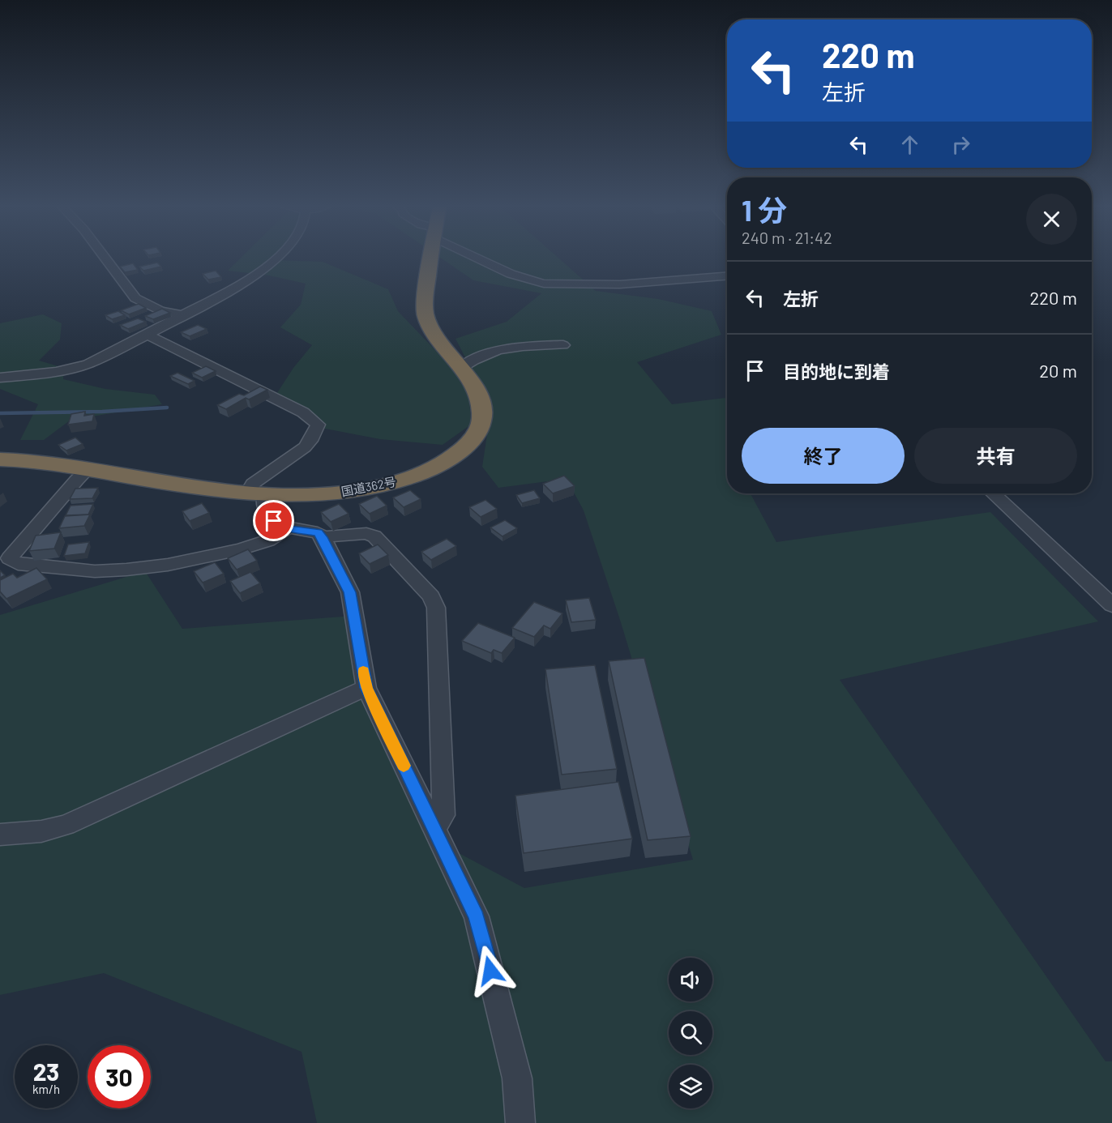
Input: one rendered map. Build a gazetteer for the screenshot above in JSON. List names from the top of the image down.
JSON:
{
  "streets": {
    "highway": ["国道362号"]
  },
  "page": {
    "turn": ["220 m", "左折"],
    "heading": ["1 分", "240 m · 21:42"],
    "list": [
      {
        "name": "左折",
        "value": "220 m"
      },
      {
        "name": "目的地に到着",
        "value": "20 m"
      }
    ],
    "buttons": ["終了", "共有"],
    "speed": "23 km/h",
    "limit": "30"
  }
}
